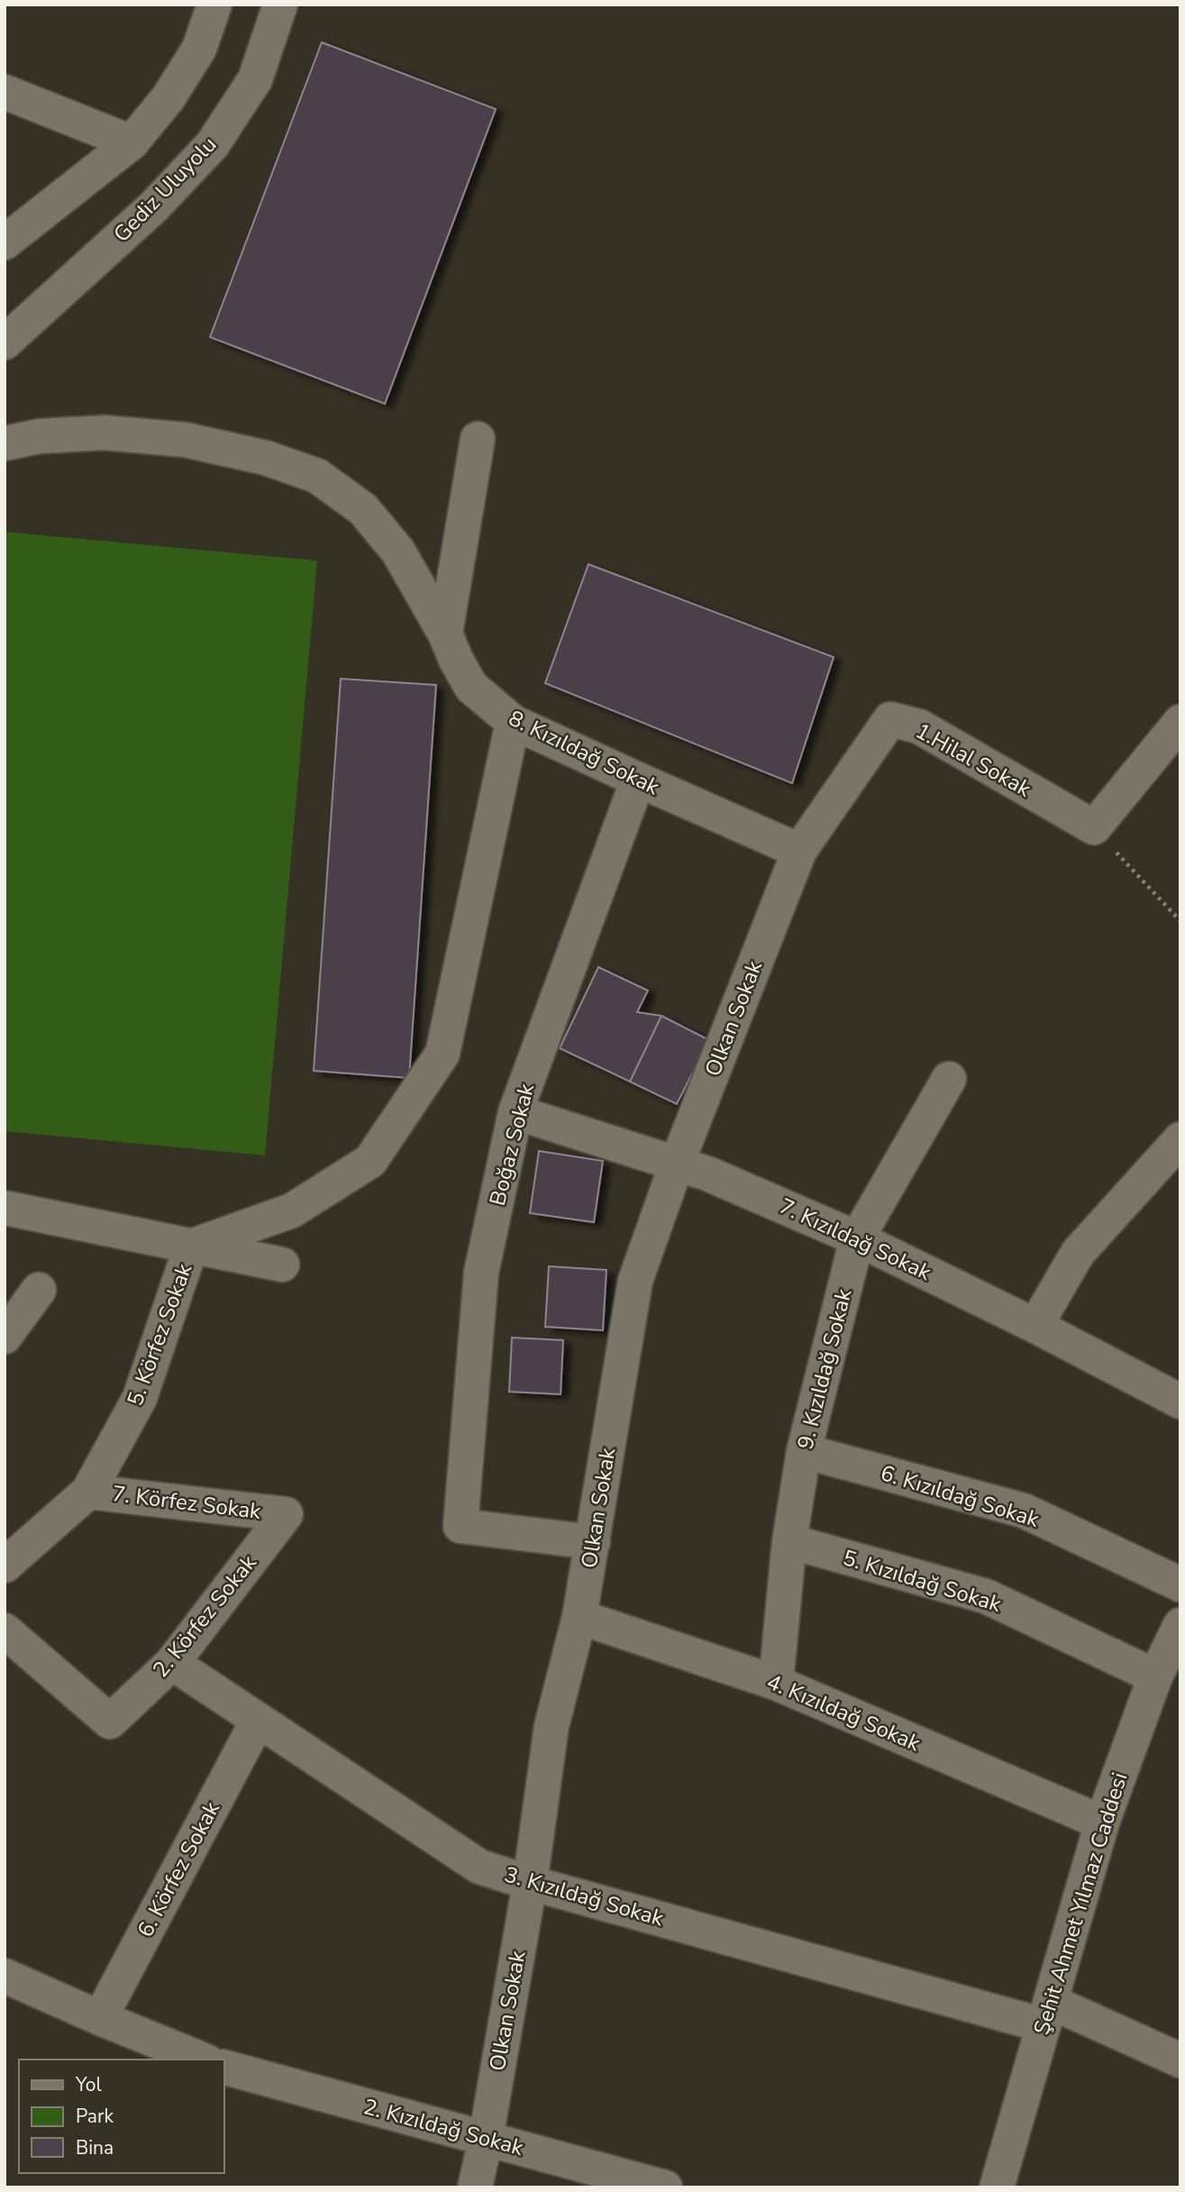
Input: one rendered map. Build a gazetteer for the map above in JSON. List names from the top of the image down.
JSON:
{
  "streets": {
    "street": [
      "Gediz Uluyolu",
      "8. Kızıldağ Sokak",
      "1.Hilal Sokak",
      "Olkan Sokak",
      "Boğaz Sokak",
      "7. Kızıldağ Sokak",
      "5. Körfez Sokak",
      "9. Kızıldağ Sokak",
      "6. Kızıldağ Sokak",
      "7. Körfez Sokak",
      "5. Kızıldağ Sokak",
      "2. Körfez Sokak",
      "4. Kızıldağ Sokak",
      "6. Körfez Sokak",
      "3. Kızıldağ Sokak",
      "Şehit Ahmet Yılmaz Caddesi",
      "2. Kızıldağ Sokak"
    ]
  },
  "crossings": [
    ["8. Kızıldağ Sokak", "1.Hilal Sokak"],
    ["8. Kızıldağ Sokak", "Olkan Sokak"],
    ["8. Kızıldağ Sokak", "Boğaz Sokak"],
    ["1.Hilal Sokak", "Olkan Sokak"],
    ["Olkan Sokak", "Boğaz Sokak"],
    ["Olkan Sokak", "7. Kızıldağ Sokak"],
    ["Olkan Sokak", "4. Kızıldağ Sokak"],
    ["Olkan Sokak", "3. Kızıldağ Sokak"],
    ["Olkan Sokak", "2. Kızıldağ Sokak"],
    ["Boğaz Sokak", "7. Kızıldağ Sokak"],
    ["7. Kızıldağ Sokak", "9. Kızıldağ Sokak"],
    ["5. Körfez Sokak", "7. Körfez Sokak"],
    ["9. Kızıldağ Sokak", "6. Kızıldağ Sokak"],
    ["9. Kızıldağ Sokak", "5. Kızıldağ Sokak"],
    ["9. Kızıldağ Sokak", "4. Kızıldağ Sokak"],
    ["7. Körfez Sokak", "2. Körfez Sokak"],
    ["5. Kızıldağ Sokak", "Şehit Ahmet Yılmaz Caddesi"],
    ["2. Körfez Sokak", "3. Kızıldağ Sokak"],
    ["4. Kızıldağ Sokak", "Şehit Ahmet Yılmaz Caddesi"],
    ["6. Körfez Sokak", "3. Kızıldağ Sokak"],
    ["3. Kızıldağ Sokak", "Şehit Ahmet Yılmaz Caddesi"]
  ],
  "legend": ["Yol", "Park", "Bina"]
}
